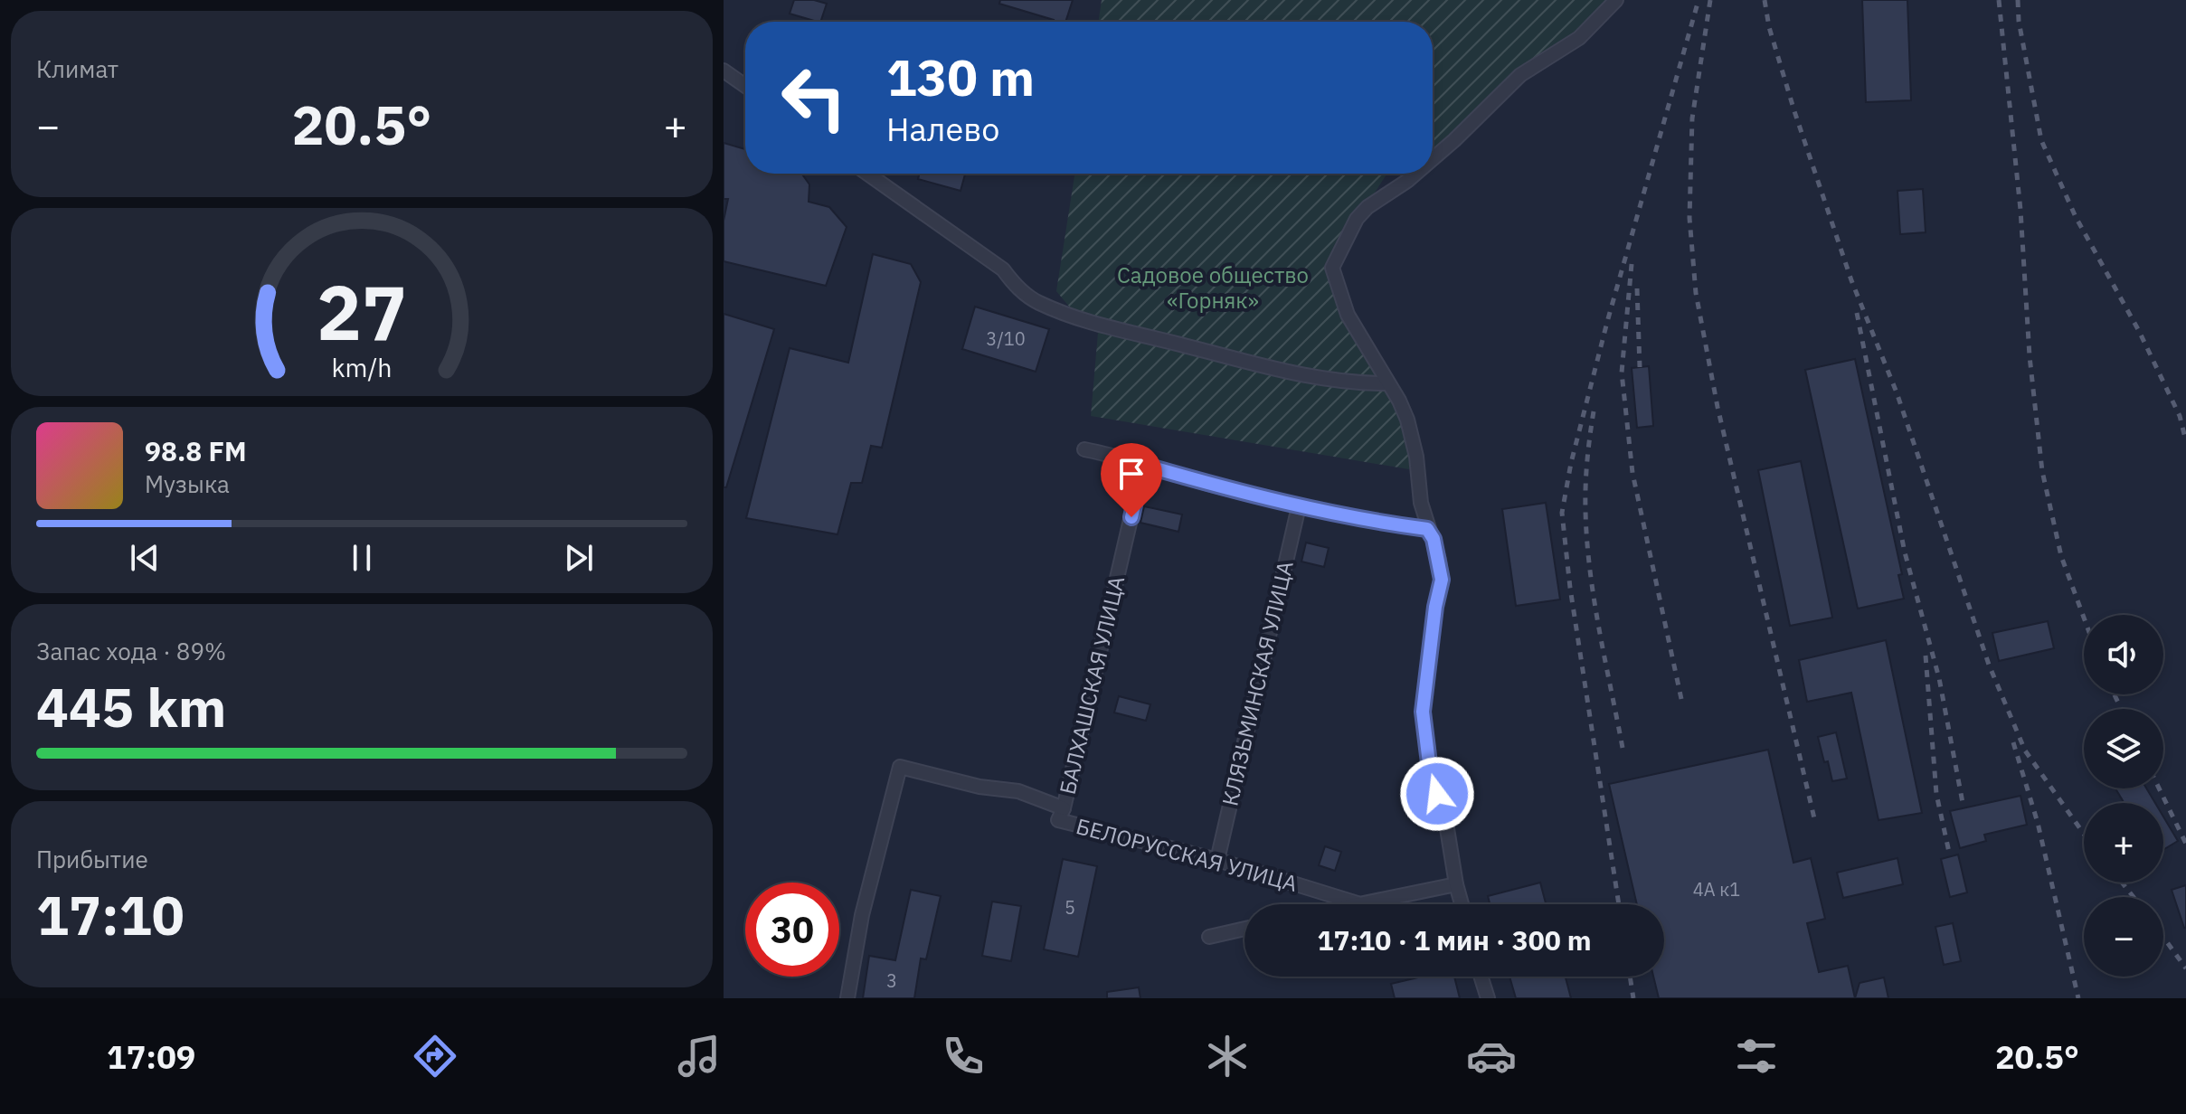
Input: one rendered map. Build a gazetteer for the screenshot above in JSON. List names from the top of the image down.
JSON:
{
  "streets": {
    "street": ["КЛЯЗЬМИНСКАЯ УЛИЦА", "БАЛХАШСКАЯ УЛИЦА", "БЕЛОРУССКАЯ УЛИЦА"]
  },
  "crossings": [
    ["КЛЯЗЬМИНСКАЯ УЛИЦА", "БЕЛОРУССКАЯ УЛИЦА"],
    ["БАЛХАШСКАЯ УЛИЦА", "БЕЛОРУССКАЯ УЛИЦА"]
  ],
  "parks": ["Садовое общество «Горняк»"],
  "house_numbers": [
    "3/10",
    "4А к1",
    "5",
    "3"
  ],
  "page": {
    "tile": [
      "Климат",
      ["Запас хода · 89%", "445 km"],
      ["Прибытие", "17:10"]
    ],
    "turn": ["130 m", "Налево"],
    "heat": ["−", "20.5°", "+"],
    "song": ["98.8 FM", "Музыка"],
    "map_buttons": ["+", "−"],
    "limit": "30",
    "trip": "17:10 · 1 мин · 300 m",
    "tabs": ["17:09", "20.5°"],
    "gauge": ["27", "km/h"]
  }
}
